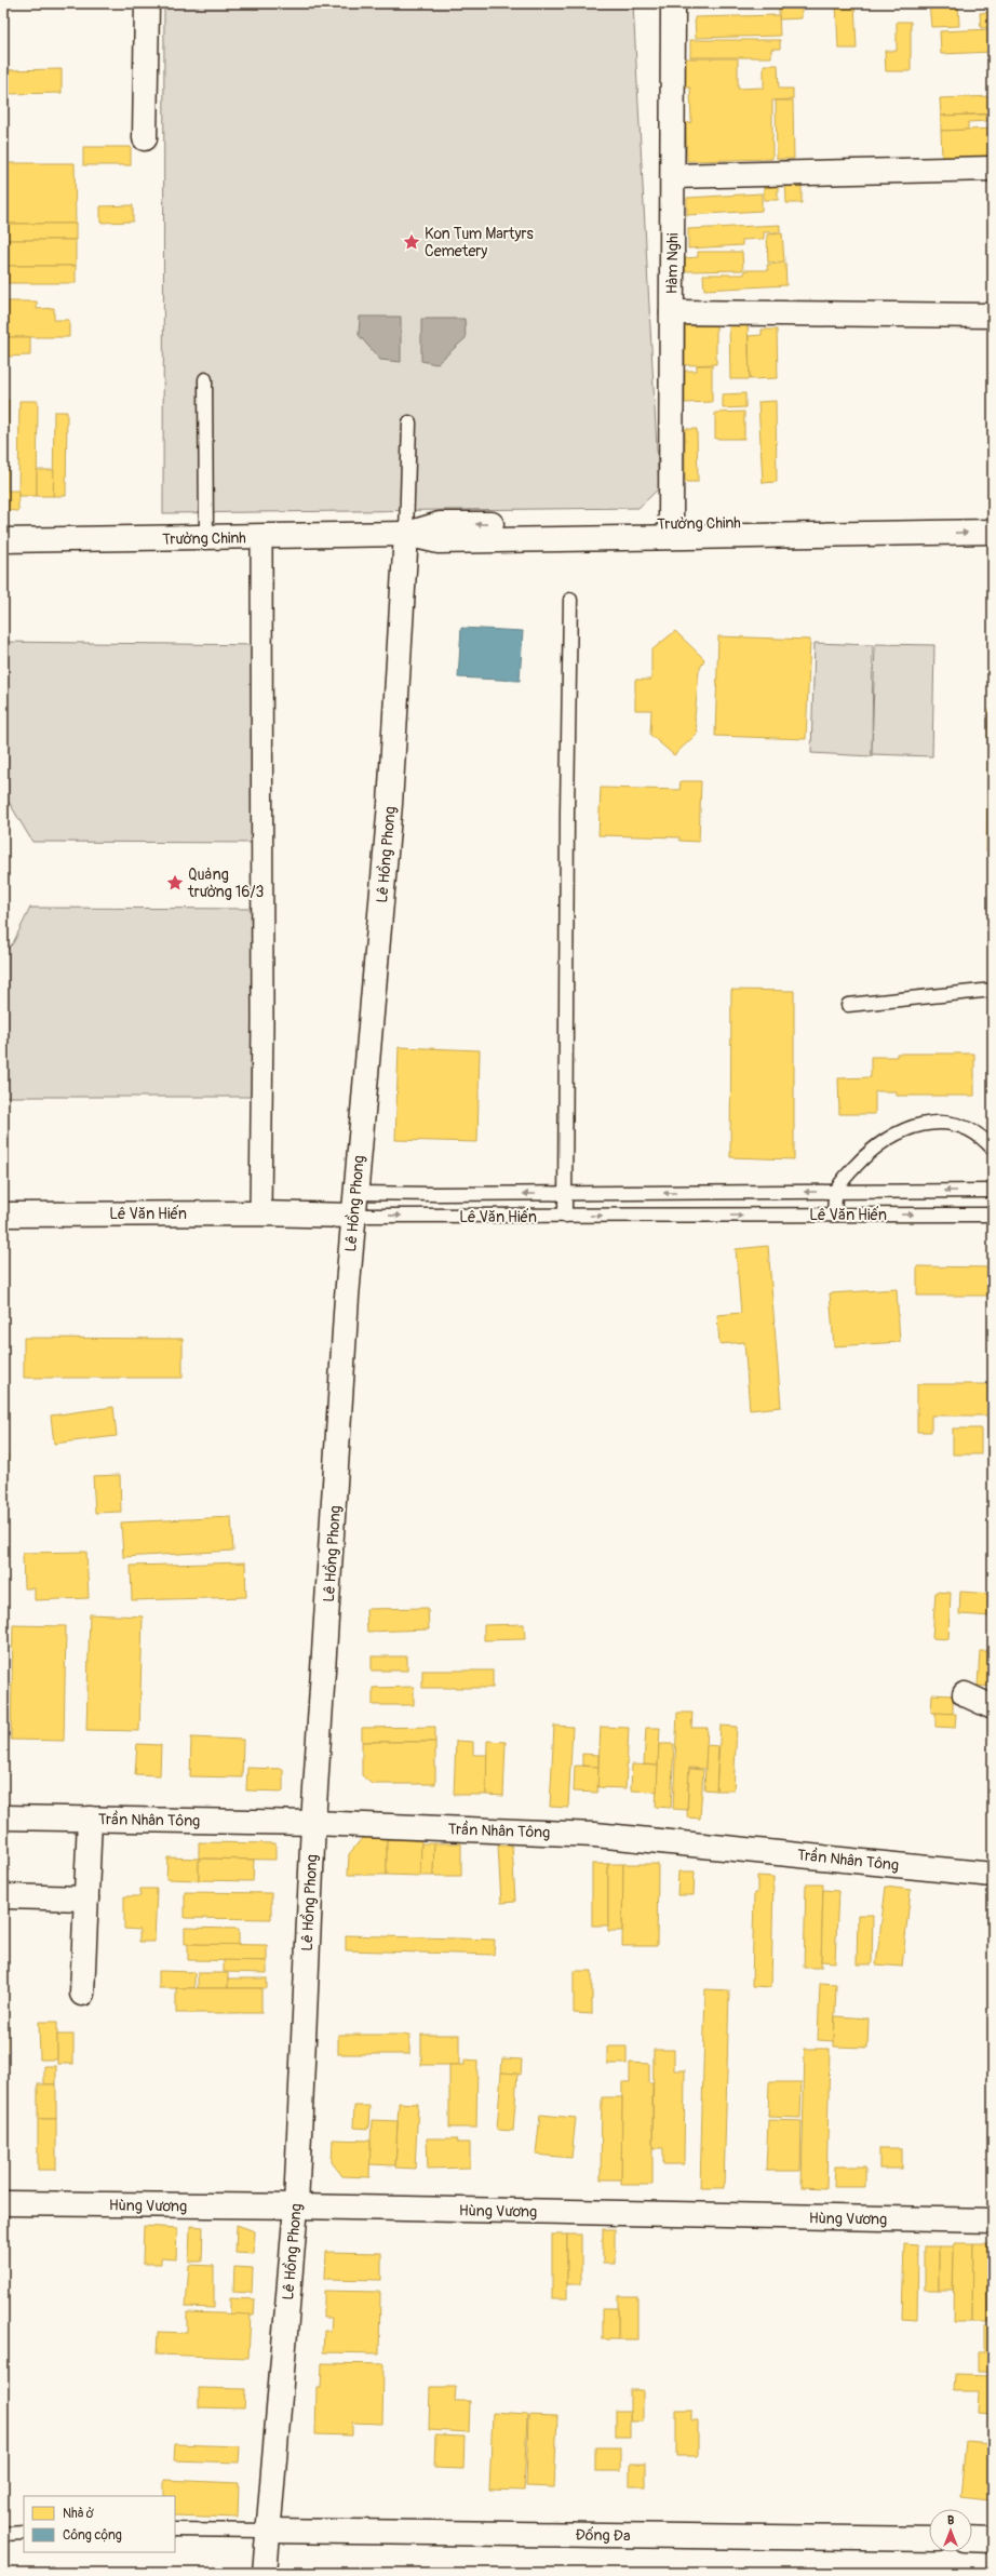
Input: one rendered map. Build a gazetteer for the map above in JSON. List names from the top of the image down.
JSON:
{
  "streets": {
    "street": [
      "Hàm Nghi",
      "Trường Chinh",
      "Lê Hồng Phong",
      "Lê Văn Hiến",
      "Trần Nhân Tông",
      "Hùng Vương",
      "Đống Đa"
    ]
  },
  "crossings": [
    ["Hàm Nghi", "Trường Chinh"],
    ["Trường Chinh", "Lê Hồng Phong"],
    ["Lê Hồng Phong", "Lê Văn Hiến"],
    ["Lê Hồng Phong", "Trần Nhân Tông"],
    ["Lê Hồng Phong", "Hùng Vương"],
    ["Lê Hồng Phong", "Đống Đa"]
  ],
  "places": {
    "place": ["Kon Tum Martyrs Cemetery", "Quảng trường 16/3"]
  },
  "legend": ["Nhà ở", "Công cộng"],
  "north": "top"
}
